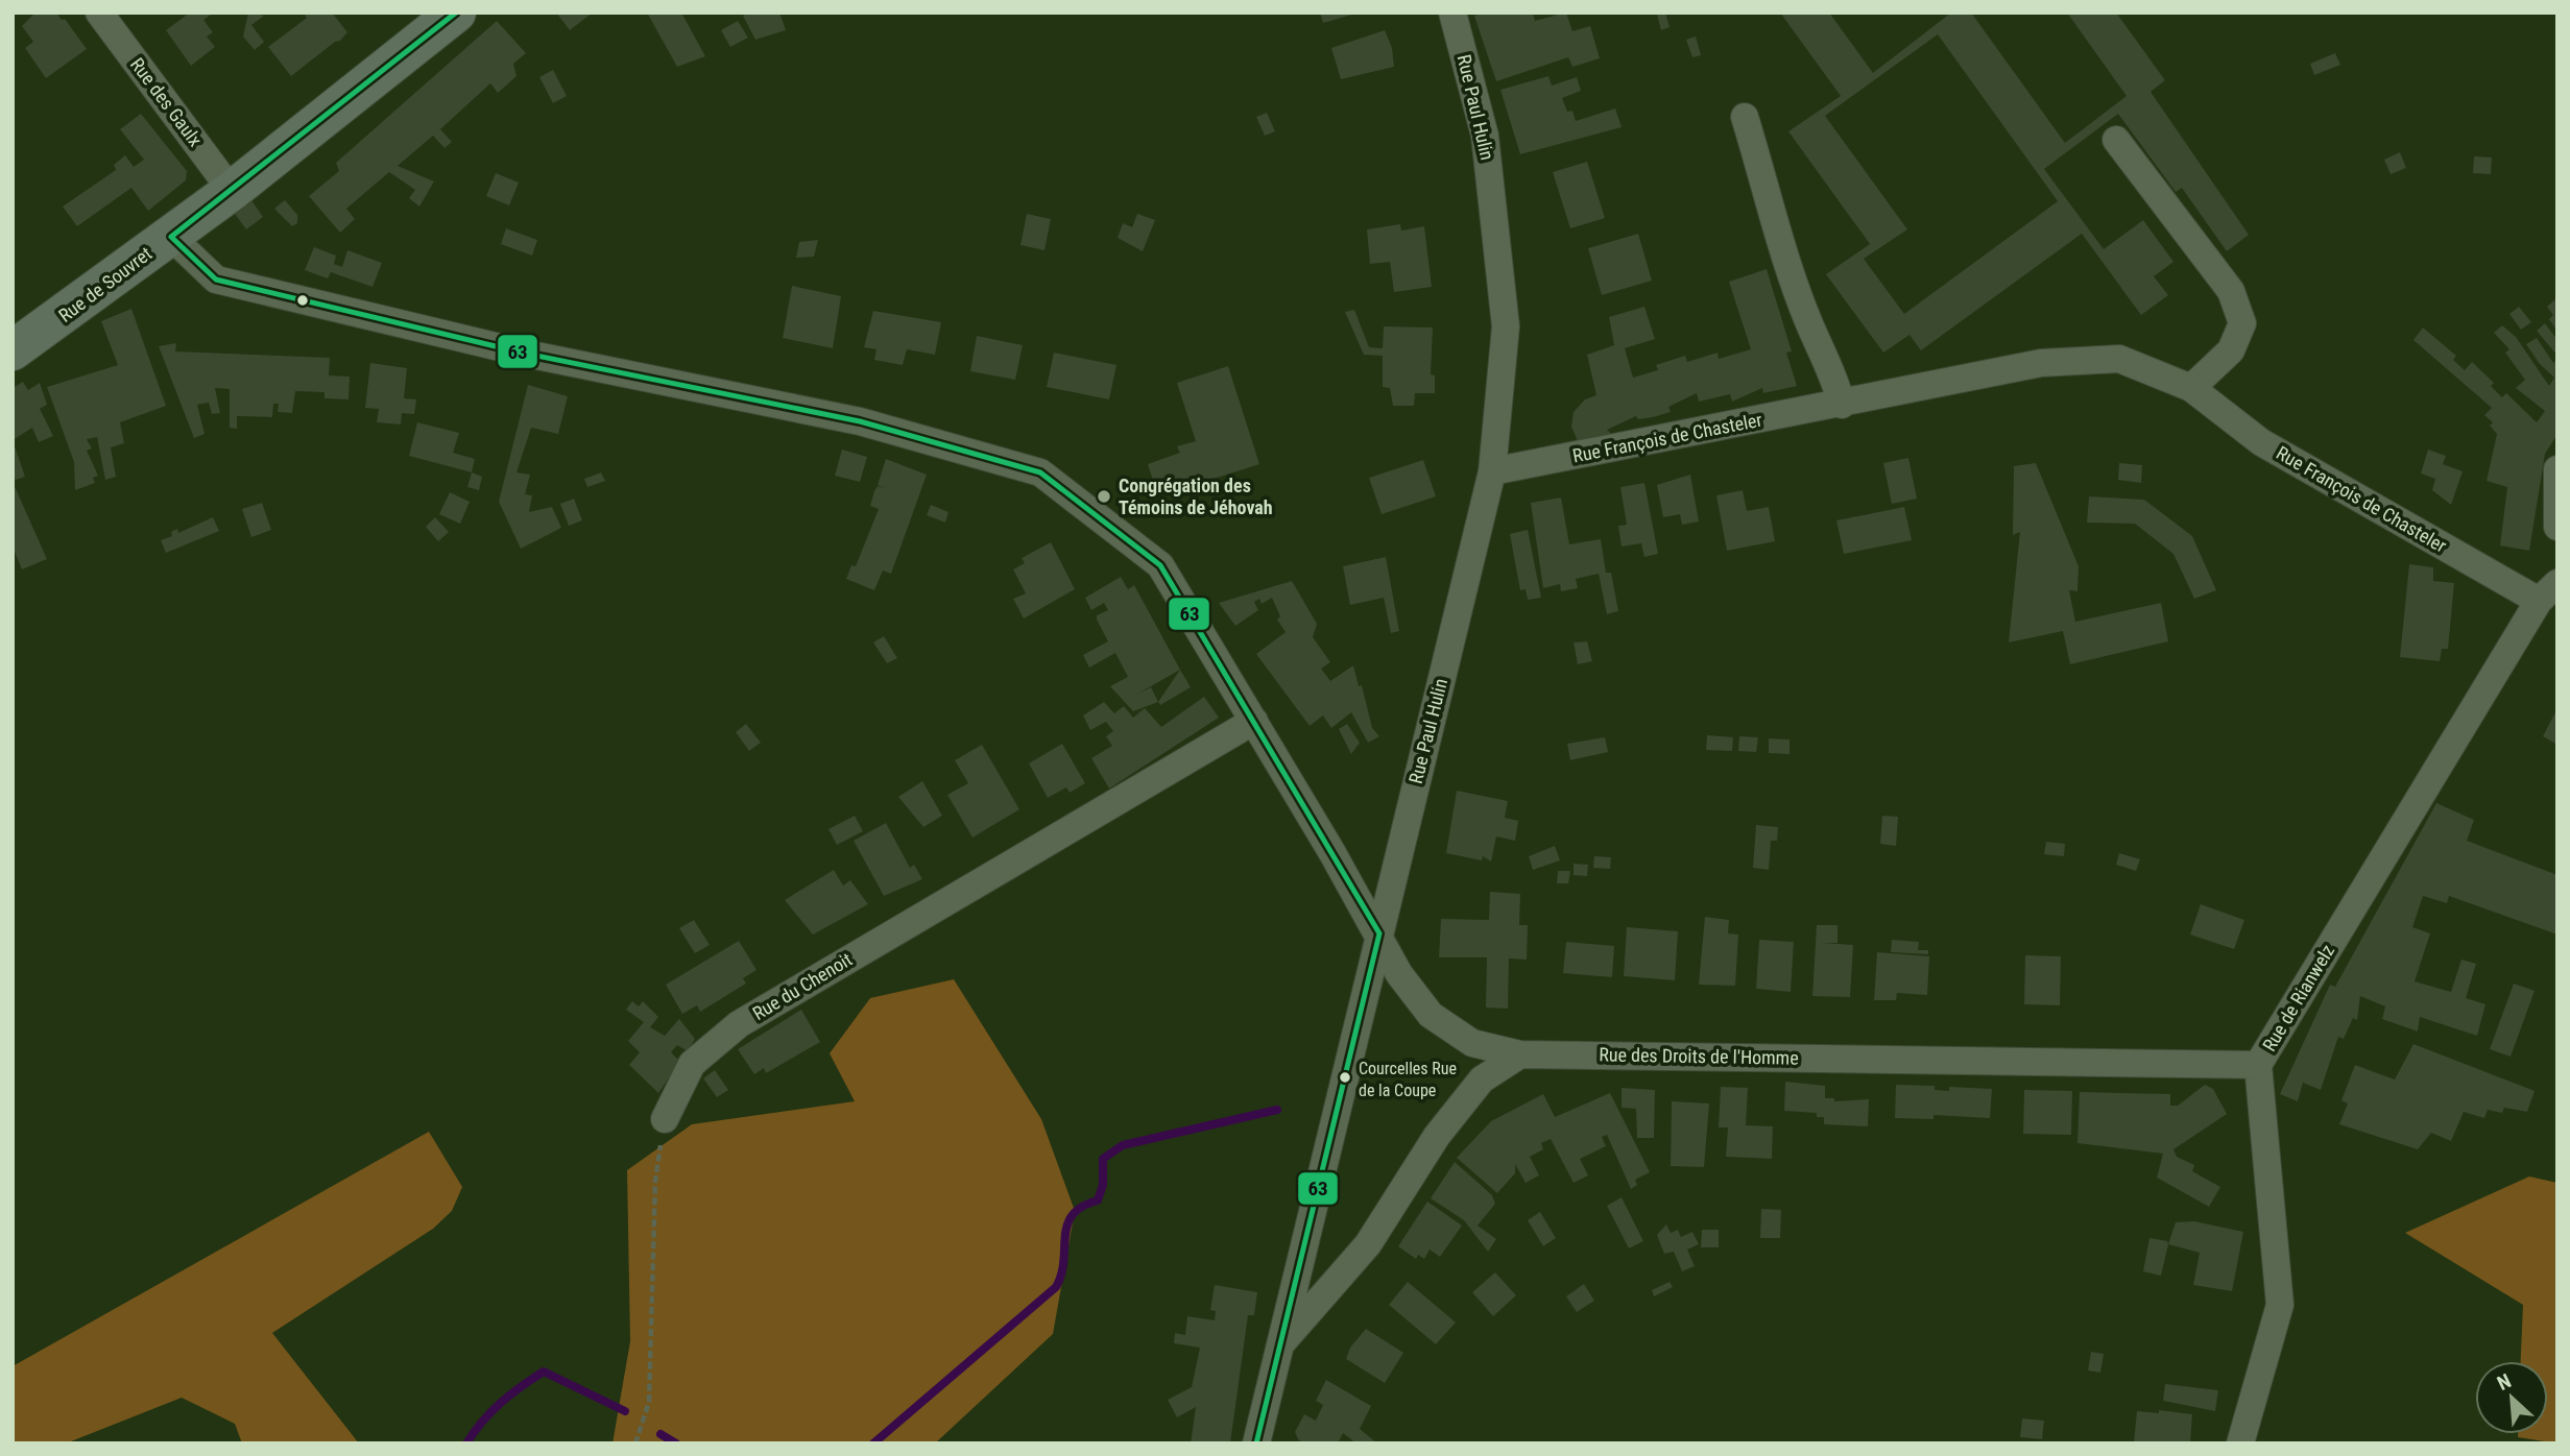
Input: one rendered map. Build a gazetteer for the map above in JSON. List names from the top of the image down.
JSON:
{
  "streets": {
    "main road": ["Rue de Souvret"],
    "street": [
      "Rue des Gaulx",
      "Rue Paul Hulin",
      "Rue François de Chasteler",
      "Rue du Chenoit",
      "Rue de Rianwelz",
      "Rue des Droits de l'Homme"
    ]
  },
  "crossings": [
    ["Rue des Gaulx", "Rue de Souvret"],
    ["Rue Paul Hulin", "Rue François de Chasteler"],
    ["Rue Paul Hulin", "Rue des Droits de l'Homme"],
    ["Rue de Souvret", "Rue des Droits de l'Homme"],
    ["Rue François de Chasteler", "Rue de Rianwelz"],
    ["Rue du Chenoit", "Rue des Droits de l'Homme"],
    ["Rue de Rianwelz", "Rue des Droits de l'Homme"]
  ],
  "places": ["Congrégation des Témoins de Jéhovah", "Courcelles Rue de la Coupe"],
  "lines": ["transit line 63"],
  "north": "top left"
}
